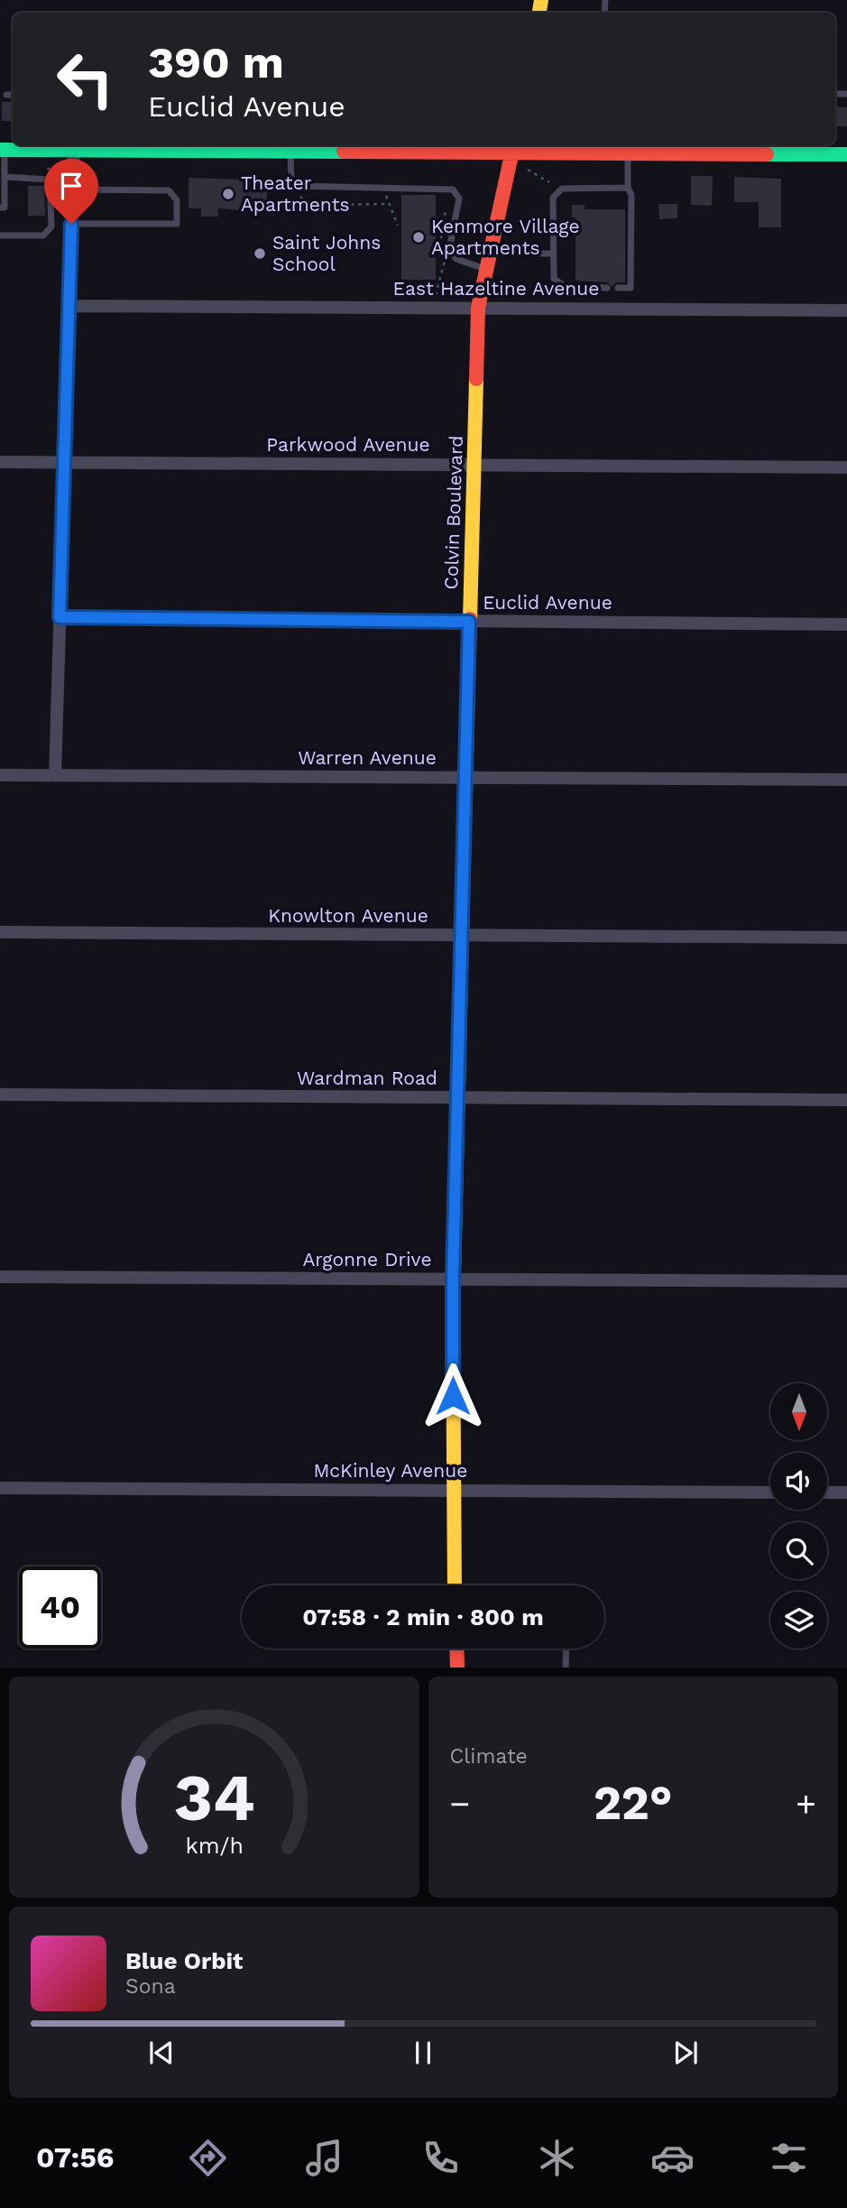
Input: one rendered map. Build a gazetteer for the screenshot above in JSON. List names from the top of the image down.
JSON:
{
  "streets": {
    "street": [
      "East Hazeltine Avenue",
      "Parkwood Avenue",
      "Colvin Boulevard",
      "Euclid Avenue",
      "Warren Avenue",
      "Knowlton Avenue",
      "Wardman Road",
      "Argonne Drive",
      "McKinley Avenue"
    ]
  },
  "crossings": [
    ["East Hazeltine Avenue", "Colvin Boulevard"],
    ["Parkwood Avenue", "Colvin Boulevard"],
    ["Colvin Boulevard", "Euclid Avenue"],
    ["Colvin Boulevard", "Warren Avenue"],
    ["Colvin Boulevard", "Knowlton Avenue"],
    ["Colvin Boulevard", "Wardman Road"],
    ["Colvin Boulevard", "Argonne Drive"],
    ["Colvin Boulevard", "McKinley Avenue"]
  ],
  "places": ["Theater Apartments", "Kenmore Village Apartments", "Saint Johns School"],
  "north": "bottom",
  "page": {
    "turn": ["390 m", "Euclid Avenue"],
    "limit": "40",
    "trip": "07:58 · 2 min · 800 m",
    "tile": "Climate",
    "heat": ["−", "22°", "+"],
    "song": ["Blue Orbit", "Sona"],
    "tabs": "07:56",
    "gauge": ["34", "km/h"]
  }
}
